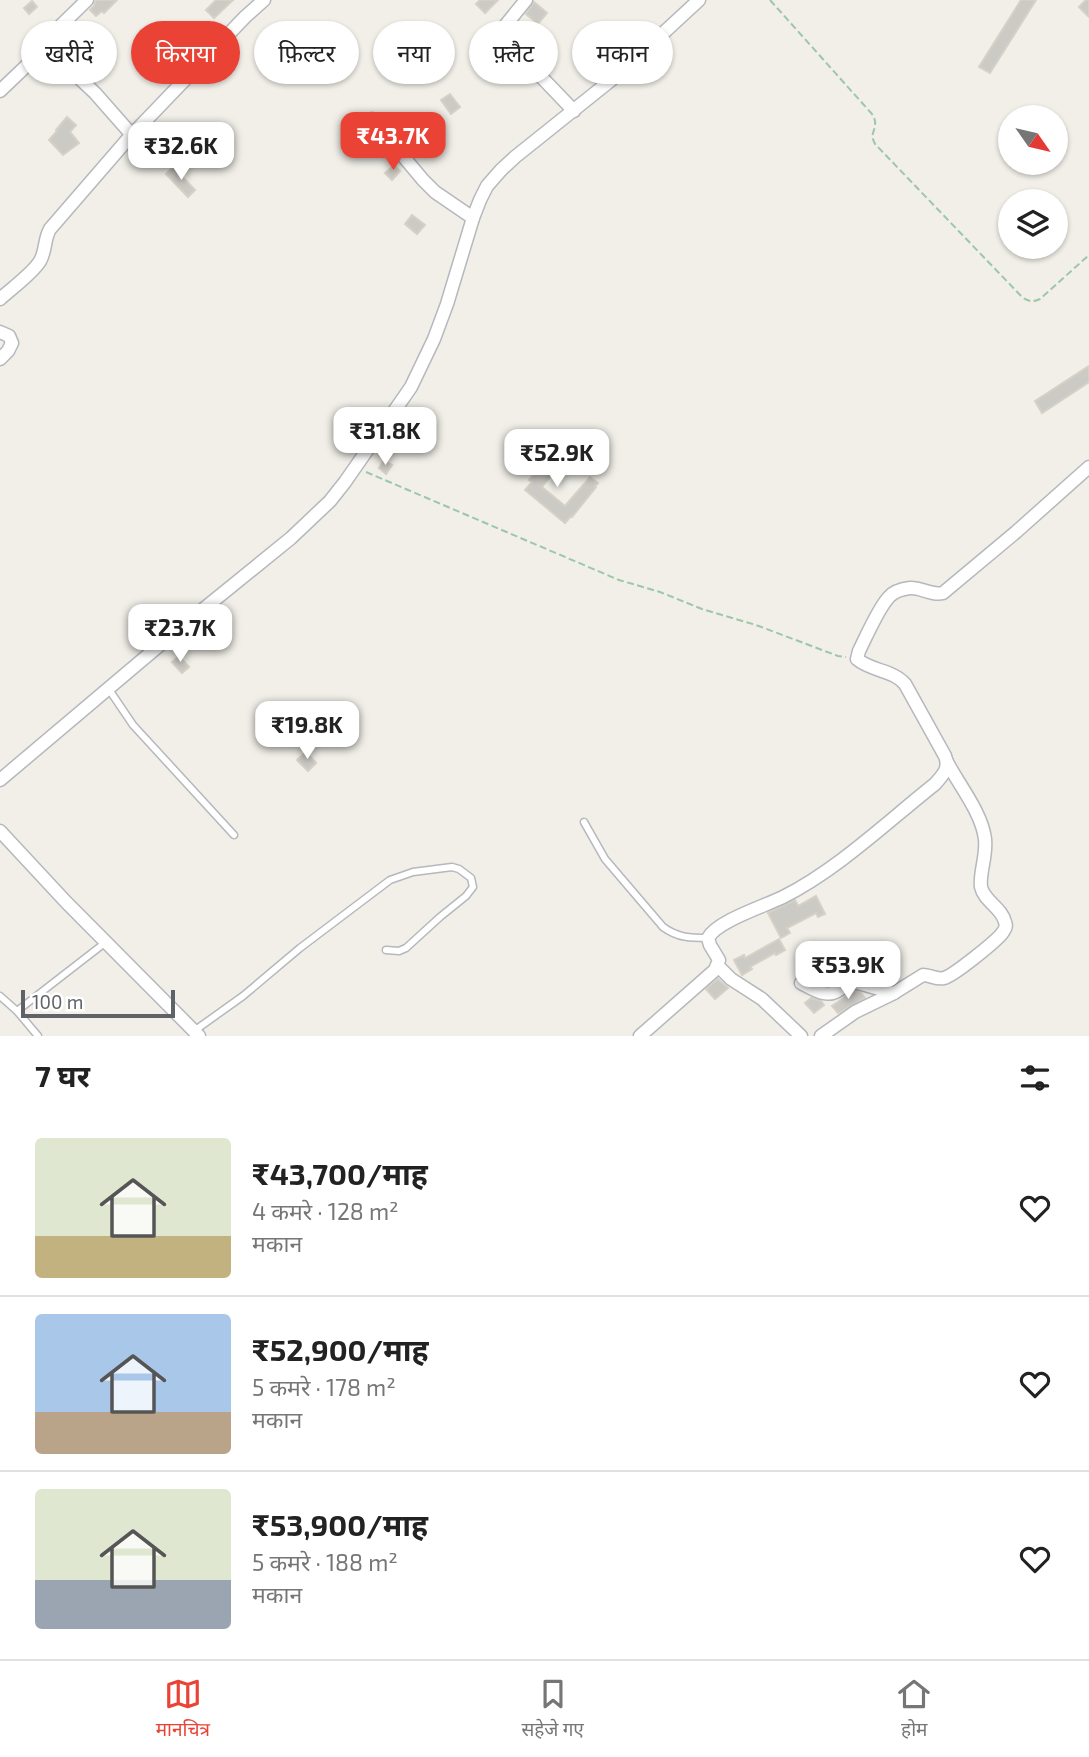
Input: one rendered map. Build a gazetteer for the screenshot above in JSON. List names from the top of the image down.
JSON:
{
  "scale_bar": "100 m",
  "north": "bottom right",
  "page": {
    "chip": [
      "खरीदें",
      "किराया",
      "फ़िल्टर",
      "नया",
      "फ़्लैट",
      "मकान"
    ],
    "price": [
      "₹43.7K",
      "₹32.6K",
      "₹31.8K",
      "₹52.9K",
      "₹23.7K",
      "₹19.8K",
      "₹53.9K"
    ],
    "scale": "100 m",
    "heading": "7 घर",
    "list": [
      {
        "name": "₹43,700/माह",
        "note": "4 कमरे · 128 m² · मकान"
      },
      {
        "name": "₹52,900/माह",
        "note": "5 कमरे · 178 m² · मकान"
      },
      {
        "name": "₹53,900/माह",
        "note": "5 कमरे · 188 m² · मकान"
      }
    ],
    "tabs": ["मानचित्र", "सहेजे गए", "होम"]
  }
}
